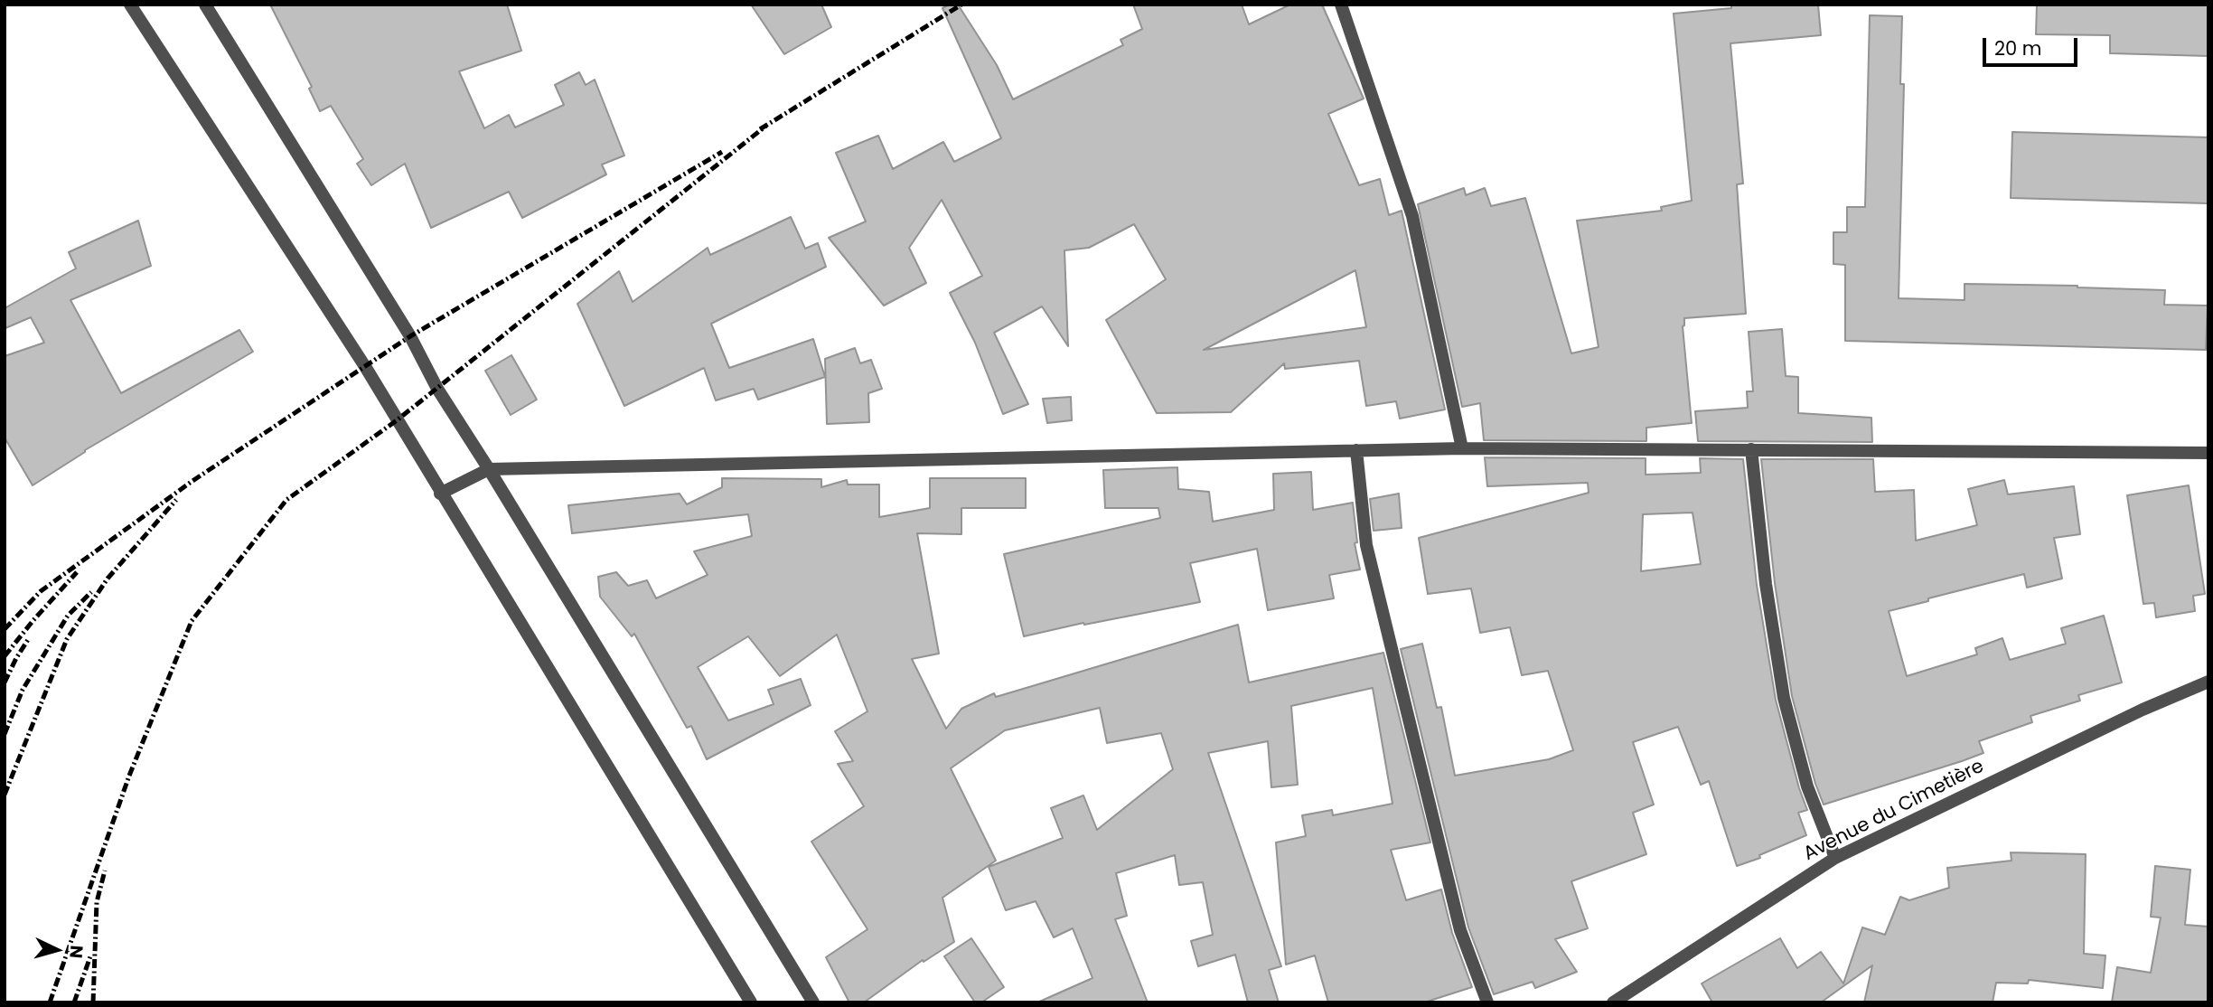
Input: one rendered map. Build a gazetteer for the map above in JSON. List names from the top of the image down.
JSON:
{
  "streets": {
    "street": ["Avenue du Cimetière"]
  },
  "scale_bar": "20 m",
  "north": "right"
}
